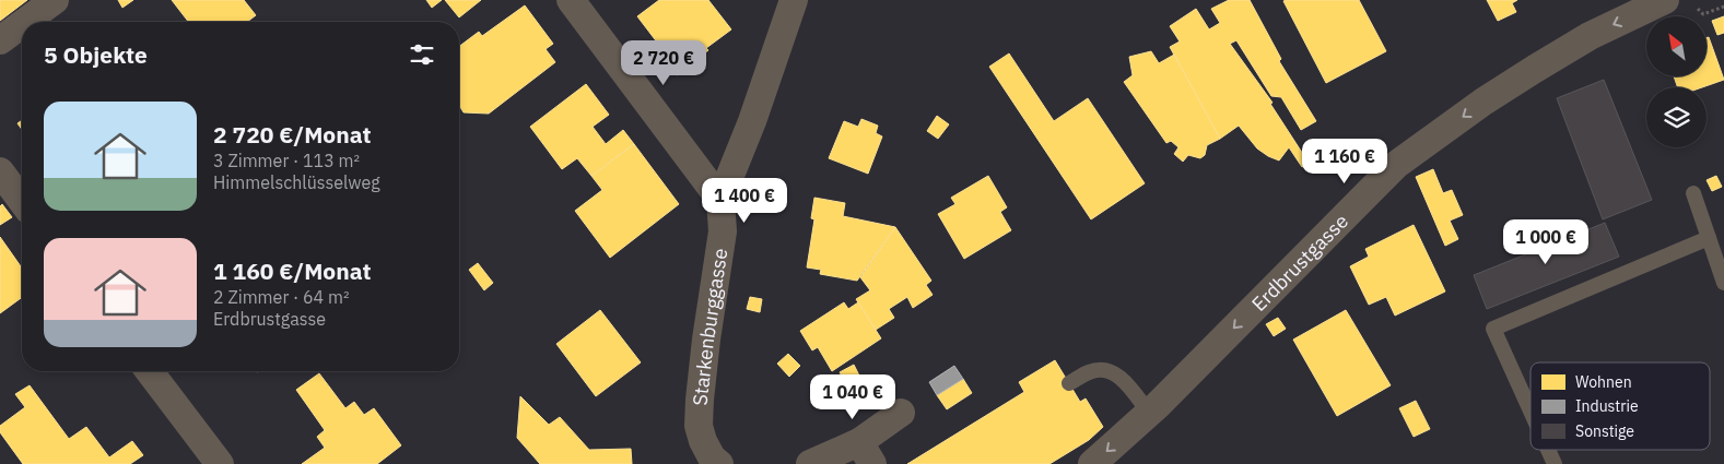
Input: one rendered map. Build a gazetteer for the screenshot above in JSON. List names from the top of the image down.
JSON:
{
  "streets": {
    "street": ["Erdbrustgasse", "Starkenburggasse"]
  },
  "one_way": ["Erdbrustgasse"],
  "legend": ["Wohnen", "Industrie", "Sonstige"],
  "north": "top left",
  "page": {
    "heading": "5 Objekte",
    "price": [
      "2 720 €",
      "1 160 €",
      "1 400 €",
      "1 000 €",
      "1 040 €"
    ],
    "list": [
      {
        "name": "2 720 €/Monat",
        "note": "3 Zimmer · 113 m² · Himmelschlüsselweg"
      },
      {
        "name": "1 160 €/Monat",
        "note": "2 Zimmer · 64 m² · Erdbrustgasse"
      }
    ]
  }
}
